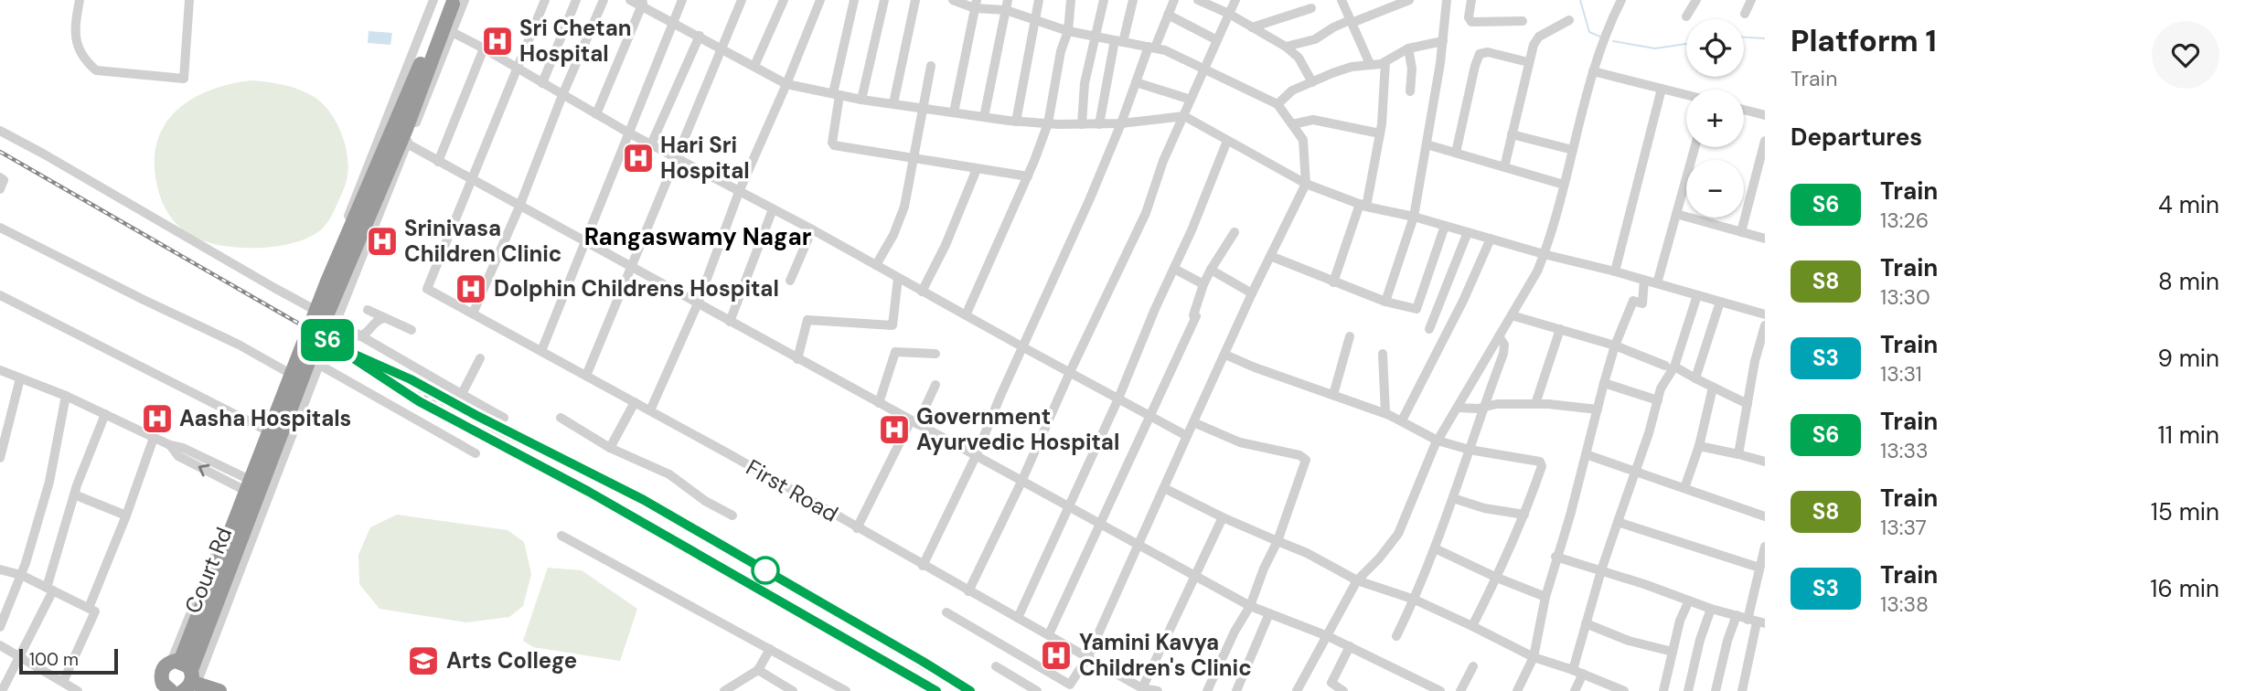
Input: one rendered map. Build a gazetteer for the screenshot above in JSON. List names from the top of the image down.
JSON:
{
  "streets": {
    "street": ["First Road", "Court Rd"]
  },
  "districts": ["Rangaswamy Nagar"],
  "places": {
    "hospital": [
      "Sri Chetan Hospital",
      "Hari Sri Hospital",
      "Srinivasa Children Clinic",
      "Dolphin Childrens Hospital",
      "Aasha Hospitals",
      "Government Ayurvedic Hospital",
      "Yamini Kavya Children's Clinic"
    ],
    "school or university": ["Arts College"]
  },
  "scale_bar": "100 m",
  "page": {
    "on_map": "S6",
    "heading": [
      ["Platform 1", "Train"],
      "Departures"
    ],
    "map_buttons": ["+", "−"],
    "list": [
      {
        "mark": "S6",
        "name": "Train",
        "note": "13:26",
        "value": "4 min"
      },
      {
        "mark": "S8",
        "name": "Train",
        "note": "13:30",
        "value": "8 min"
      },
      {
        "mark": "S3",
        "name": "Train",
        "note": "13:31",
        "value": "9 min"
      },
      {
        "mark": "S6",
        "name": "Train",
        "note": "13:33",
        "value": "11 min"
      },
      {
        "mark": "S8",
        "name": "Train",
        "note": "13:37",
        "value": "15 min"
      },
      {
        "mark": "S3",
        "name": "Train",
        "note": "13:38",
        "value": "16 min"
      }
    ],
    "scale": "100 m"
  }
}
